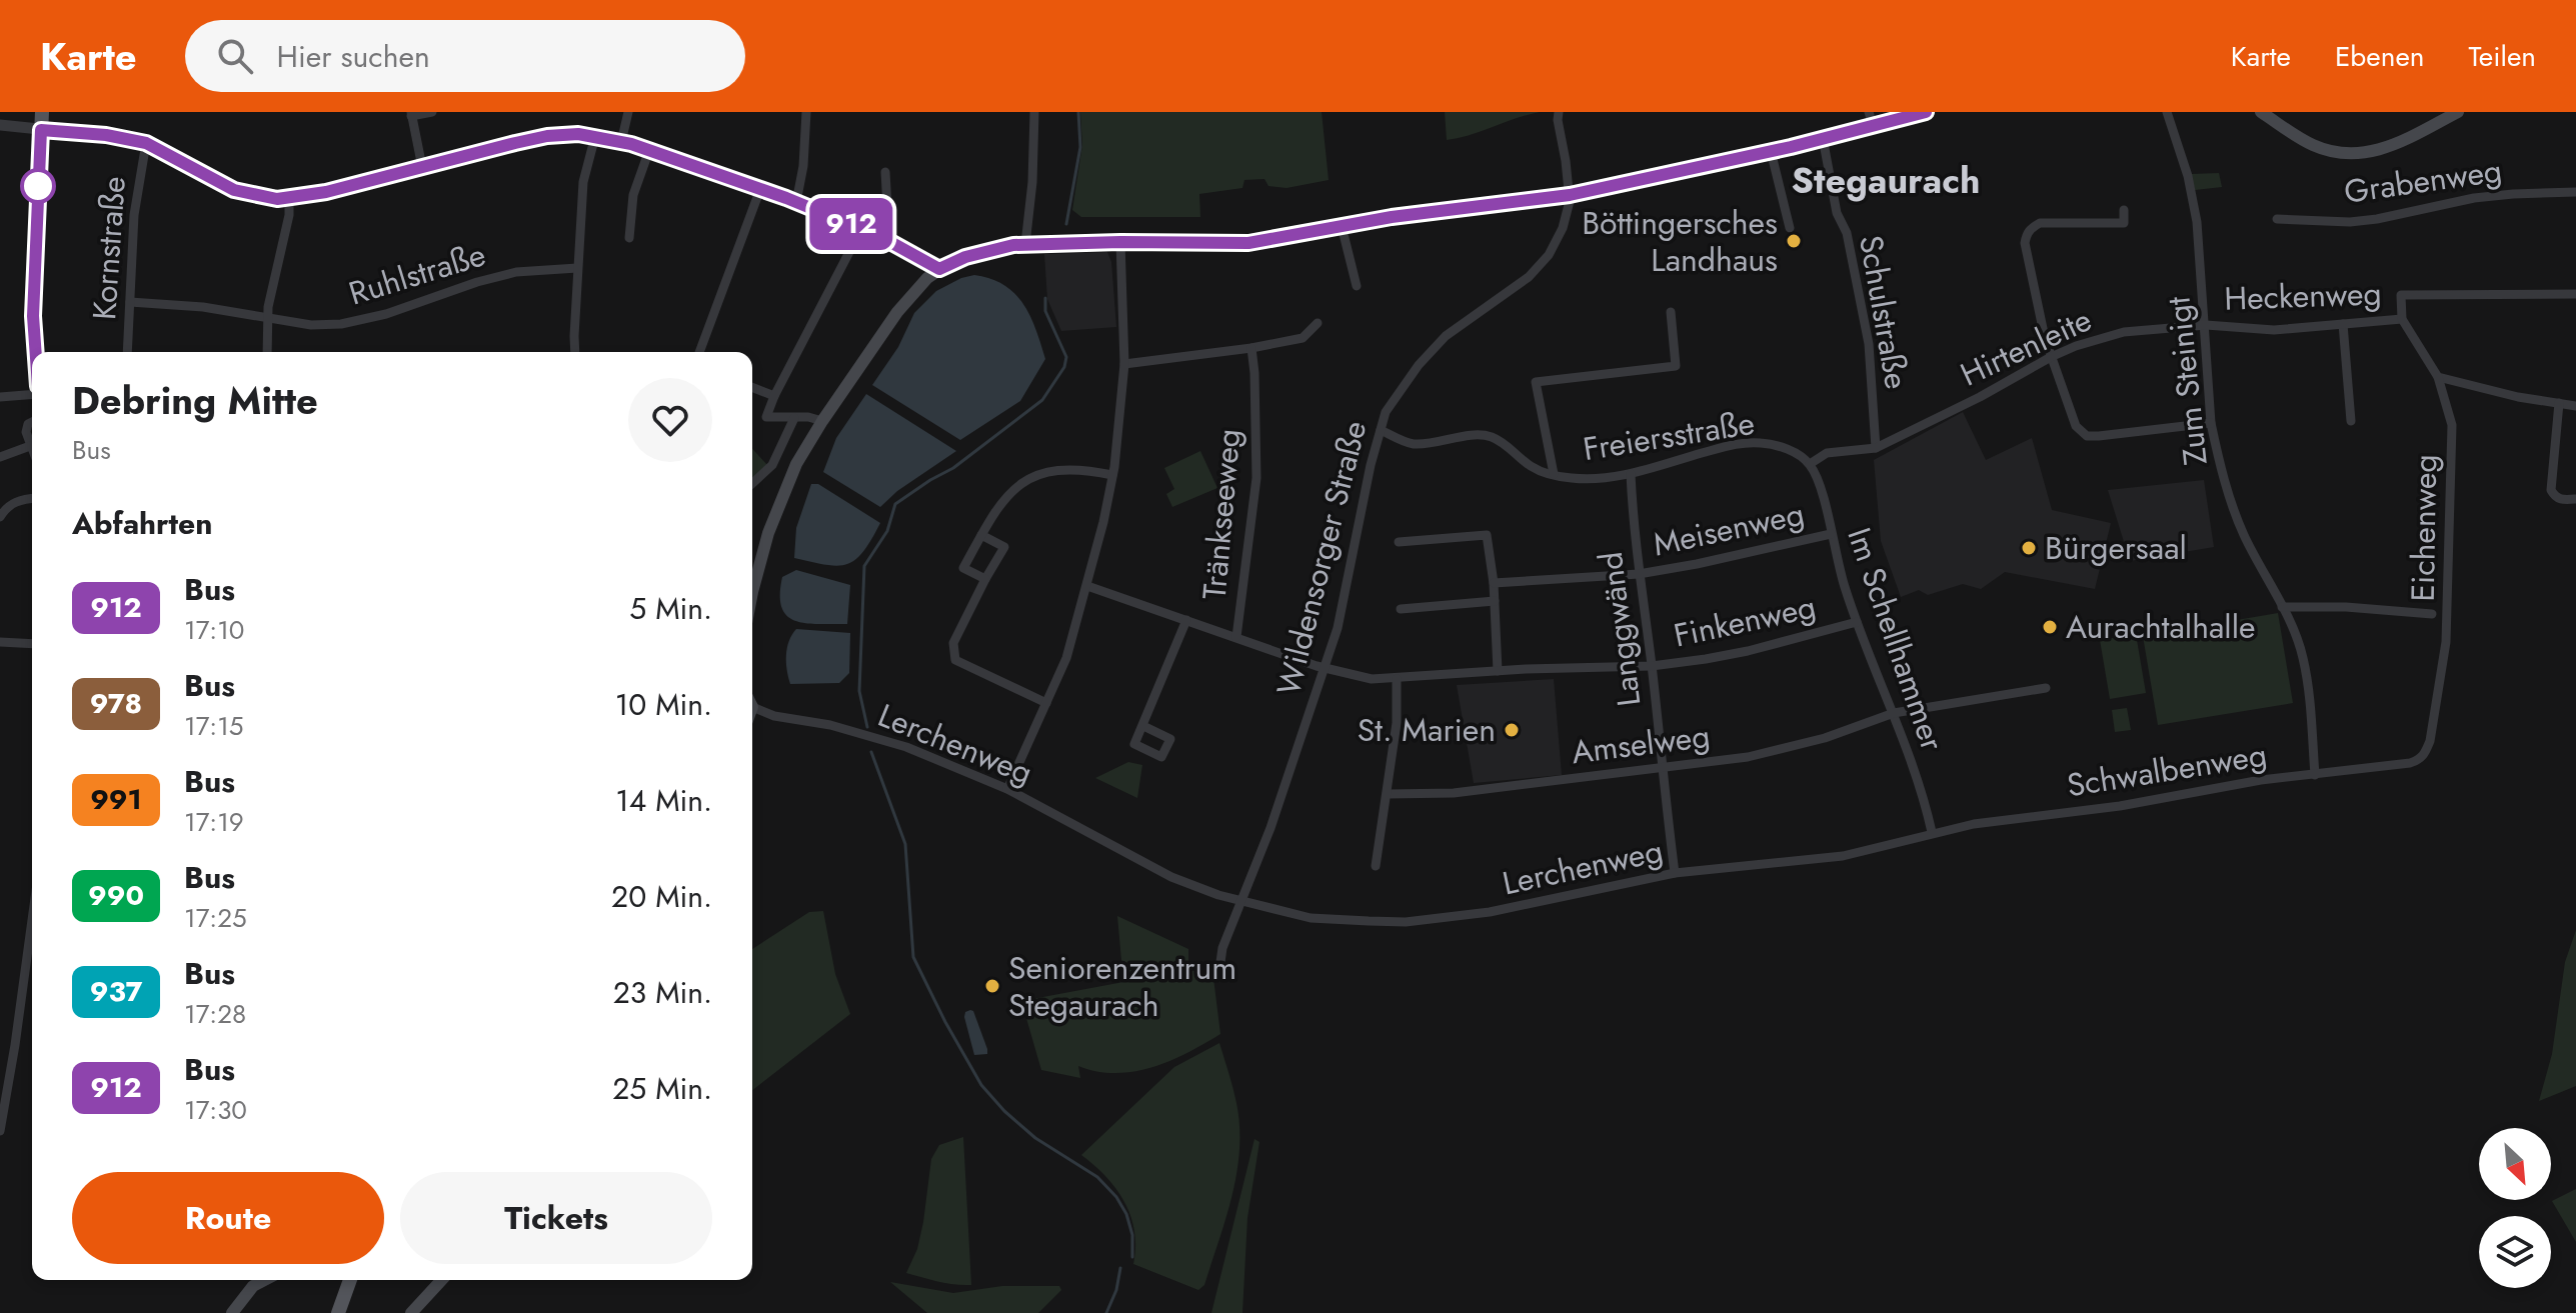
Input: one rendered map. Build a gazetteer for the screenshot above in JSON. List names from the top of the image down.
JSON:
{
  "streets": {
    "street": [
      "Grabenweg",
      "Kornstraße",
      "Ruhlstraße",
      "Heckenweg",
      "Schulstraße",
      "Hirtenleite",
      "Zum Steinigt",
      "Freiersstraße",
      "Tränkseeweg",
      "Eichenweg",
      "Meisenweg",
      "Wildensorger Straße",
      "Finkenweg",
      "Langgwänd",
      "Im Schellhammer",
      "Lerchenweg",
      "Amselweg",
      "Schwalbenweg"
    ]
  },
  "crossings": [
    ["Kornstraße", "Ruhlstraße"],
    ["Heckenweg", "Hirtenleite"],
    ["Heckenweg", "Zum Steinigt"],
    ["Heckenweg", "Eichenweg"],
    ["Schulstraße", "Hirtenleite"],
    ["Hirtenleite", "Zum Steinigt"],
    ["Zum Steinigt", "Schwalbenweg"],
    ["Freiersstraße", "Wildensorger Straße"],
    ["Freiersstraße", "Langgwänd"],
    ["Freiersstraße", "Im Schellhammer"],
    ["Tränkseeweg", "Finkenweg"],
    ["Eichenweg", "Schwalbenweg"],
    ["Meisenweg", "Langgwänd"],
    ["Meisenweg", "Im Schellhammer"],
    ["Wildensorger Straße", "Finkenweg"],
    ["Wildensorger Straße", "Lerchenweg"],
    ["Finkenweg", "Langgwänd"],
    ["Finkenweg", "Im Schellhammer"],
    ["Langgwänd", "Lerchenweg"],
    ["Langgwänd", "Amselweg"],
    ["Im Schellhammer", "Lerchenweg"],
    ["Im Schellhammer", "Amselweg"],
    ["Im Schellhammer", "Schwalbenweg"],
    ["Lerchenweg", "Schwalbenweg"]
  ],
  "districts": ["Stegaurach"],
  "places": [
    "Böttingersches Landhaus",
    "Bürgersaal",
    "Aurachtalhalle",
    "St. Marien",
    "Seniorenzentrum Stegaurach"
  ],
  "lines": ["bus line 912"],
  "north": "bottom right",
  "page": {
    "header": "Karte",
    "search": "Hier suchen",
    "nav": ["Karte", "Ebenen", "Teilen"],
    "on_map": "912",
    "heading": [
      ["Debring Mitte", "Bus"],
      "Abfahrten"
    ],
    "list": [
      {
        "mark": "912",
        "name": "Bus",
        "note": "17:10",
        "value": "5 Min."
      },
      {
        "mark": "978",
        "name": "Bus",
        "note": "17:15",
        "value": "10 Min."
      },
      {
        "mark": "991",
        "name": "Bus",
        "note": "17:19",
        "value": "14 Min."
      },
      {
        "mark": "990",
        "name": "Bus",
        "note": "17:25",
        "value": "20 Min."
      },
      {
        "mark": "937",
        "name": "Bus",
        "note": "17:28",
        "value": "23 Min."
      },
      {
        "mark": "912",
        "name": "Bus",
        "note": "17:30",
        "value": "25 Min."
      }
    ],
    "buttons": ["Route", "Tickets"]
  }
}
